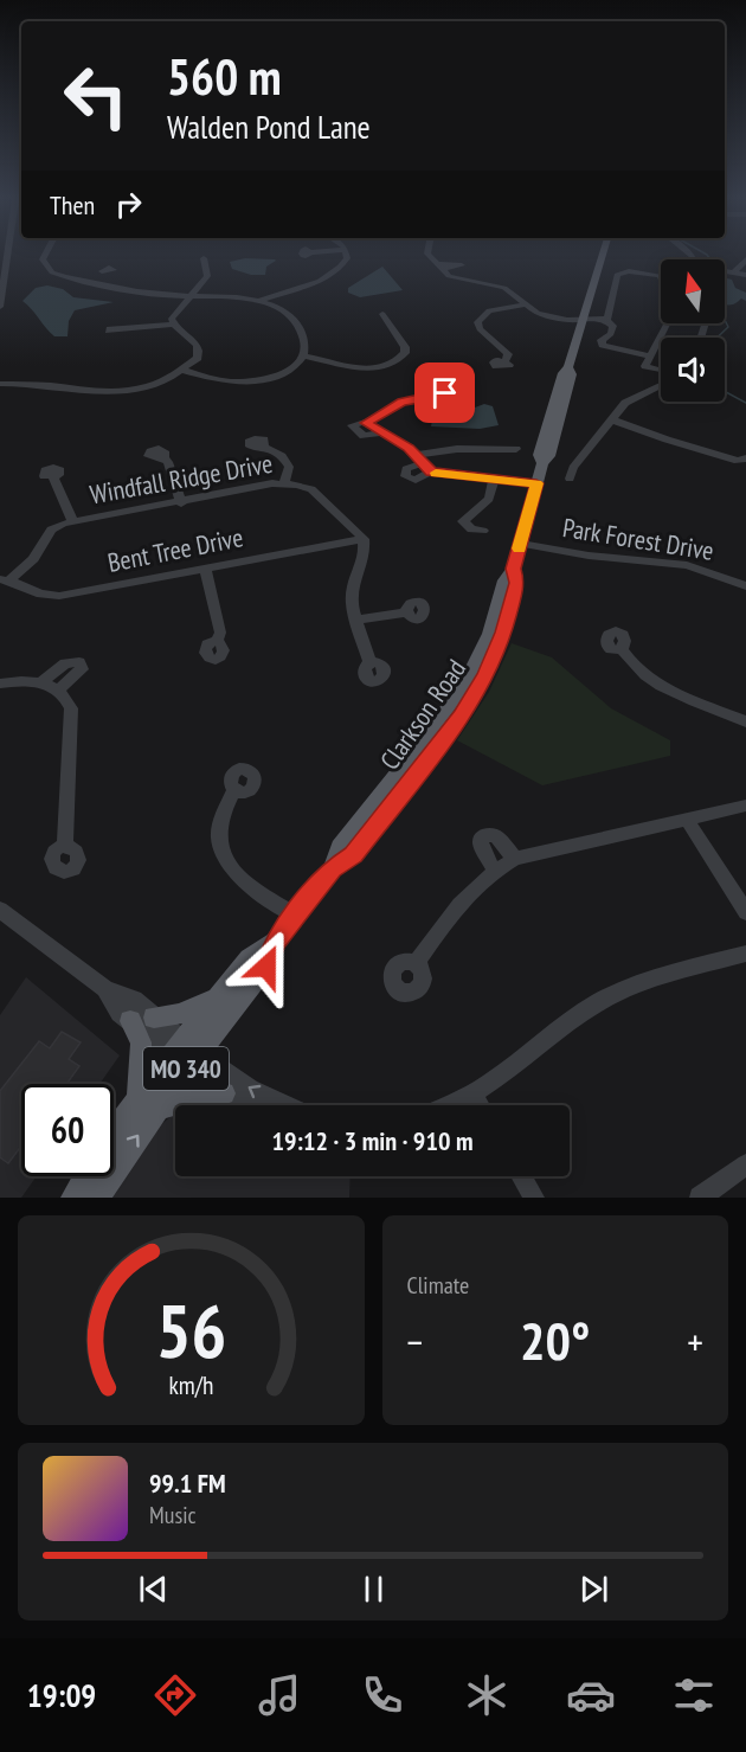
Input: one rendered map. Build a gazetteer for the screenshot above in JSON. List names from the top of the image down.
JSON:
{
  "streets": {
    "main road": ["Clarkson Road", "MO 340"],
    "street": ["Windfall Ridge Drive", "Park Forest Drive", "Bent Tree Drive"]
  },
  "crossings": [
    ["Windfall Ridge Drive", "Bent Tree Drive"],
    ["Park Forest Drive", "Clarkson Road"]
  ],
  "north": "top",
  "page": {
    "turn": ["560 m", "Walden Pond Lane"],
    "then": "Then",
    "limit": "60",
    "trip": "19:12 · 3 min · 910 m",
    "tile": "Climate",
    "heat": ["−", "20°", "+"],
    "song": ["99.1 FM", "Music"],
    "tabs": "19:09",
    "gauge": ["56", "km/h"]
  }
}
